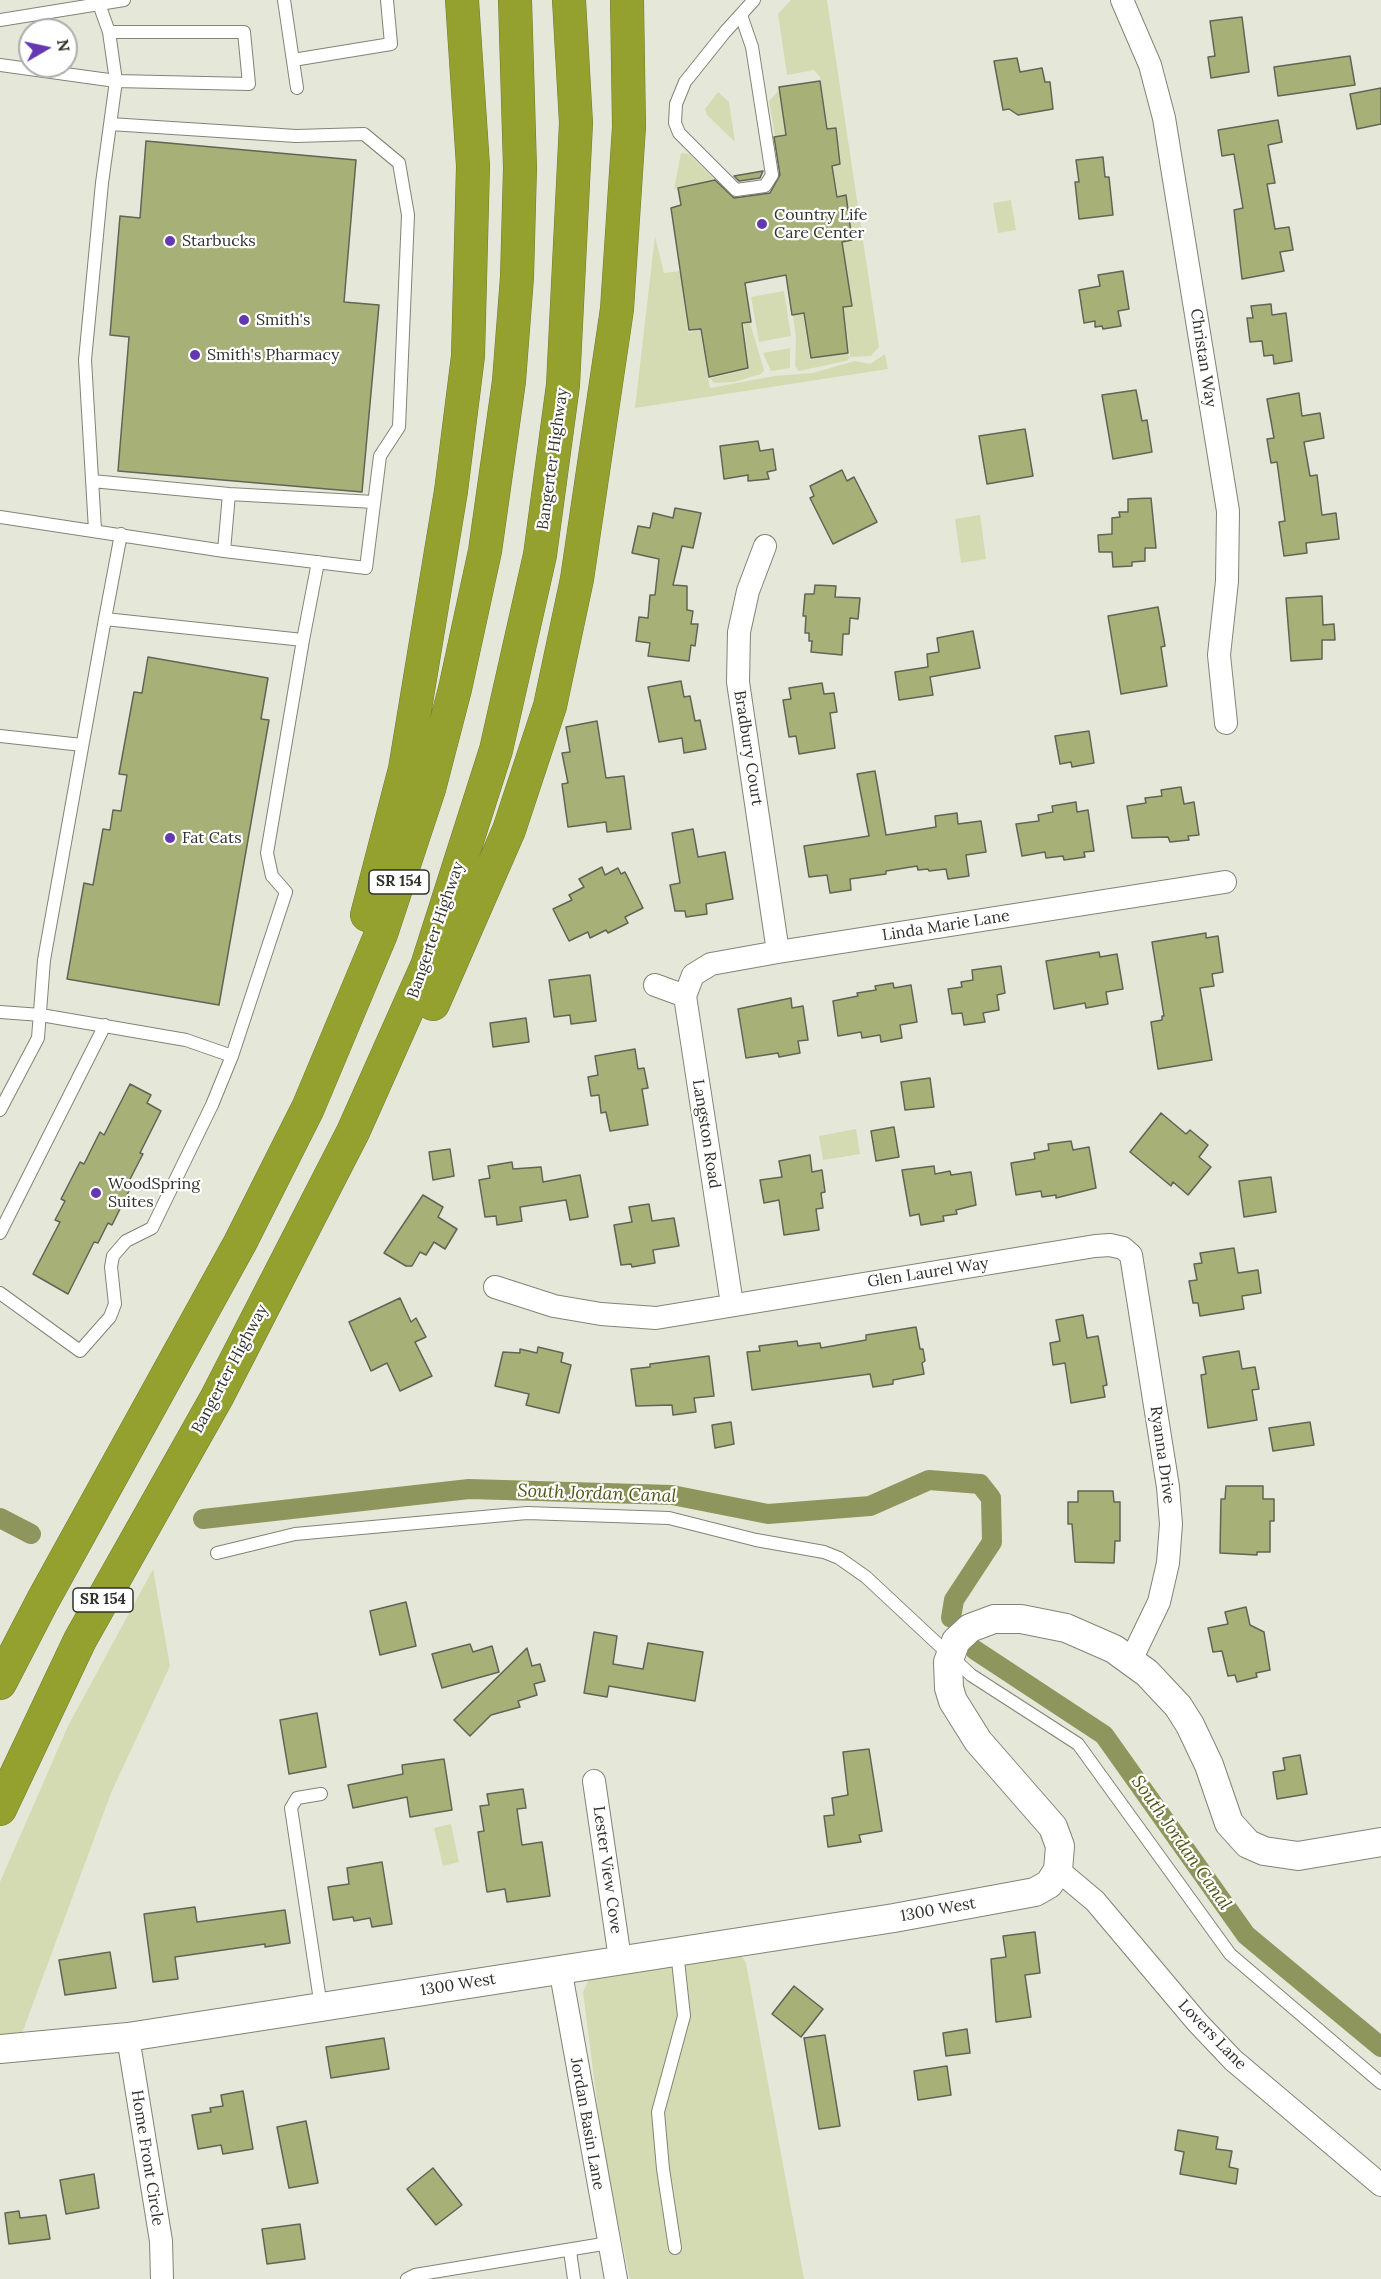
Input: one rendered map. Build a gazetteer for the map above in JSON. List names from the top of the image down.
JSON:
{
  "streets": {
    "highway": ["Bangerter Highway", "SR 154"],
    "street": [
      "Christan Way",
      "Bradbury Court",
      "Linda Marie Lane",
      "Langston Road",
      "Glen Laurel Way",
      "Ryanna Drive",
      "Lester View Cove",
      "1300 West",
      "Lovers Lane",
      "Jordan Basin Lane",
      "Home Front Circle"
    ]
  },
  "crossings": [
    ["Bradbury Court", "Linda Marie Lane"],
    ["Linda Marie Lane", "Langston Road"],
    ["Langston Road", "Glen Laurel Way"],
    ["Glen Laurel Way", "Ryanna Drive"],
    ["Lester View Cove", "1300 West"],
    ["1300 West", "Lovers Lane"],
    ["1300 West", "Jordan Basin Lane"],
    ["1300 West", "Home Front Circle"]
  ],
  "water": ["South Jordan Canal"],
  "places": [
    "Country Life Care Center",
    "Starbucks",
    "Smith's",
    "Smith's Pharmacy",
    "Fat Cats",
    "WoodSpring Suites"
  ],
  "north": "right"
}
